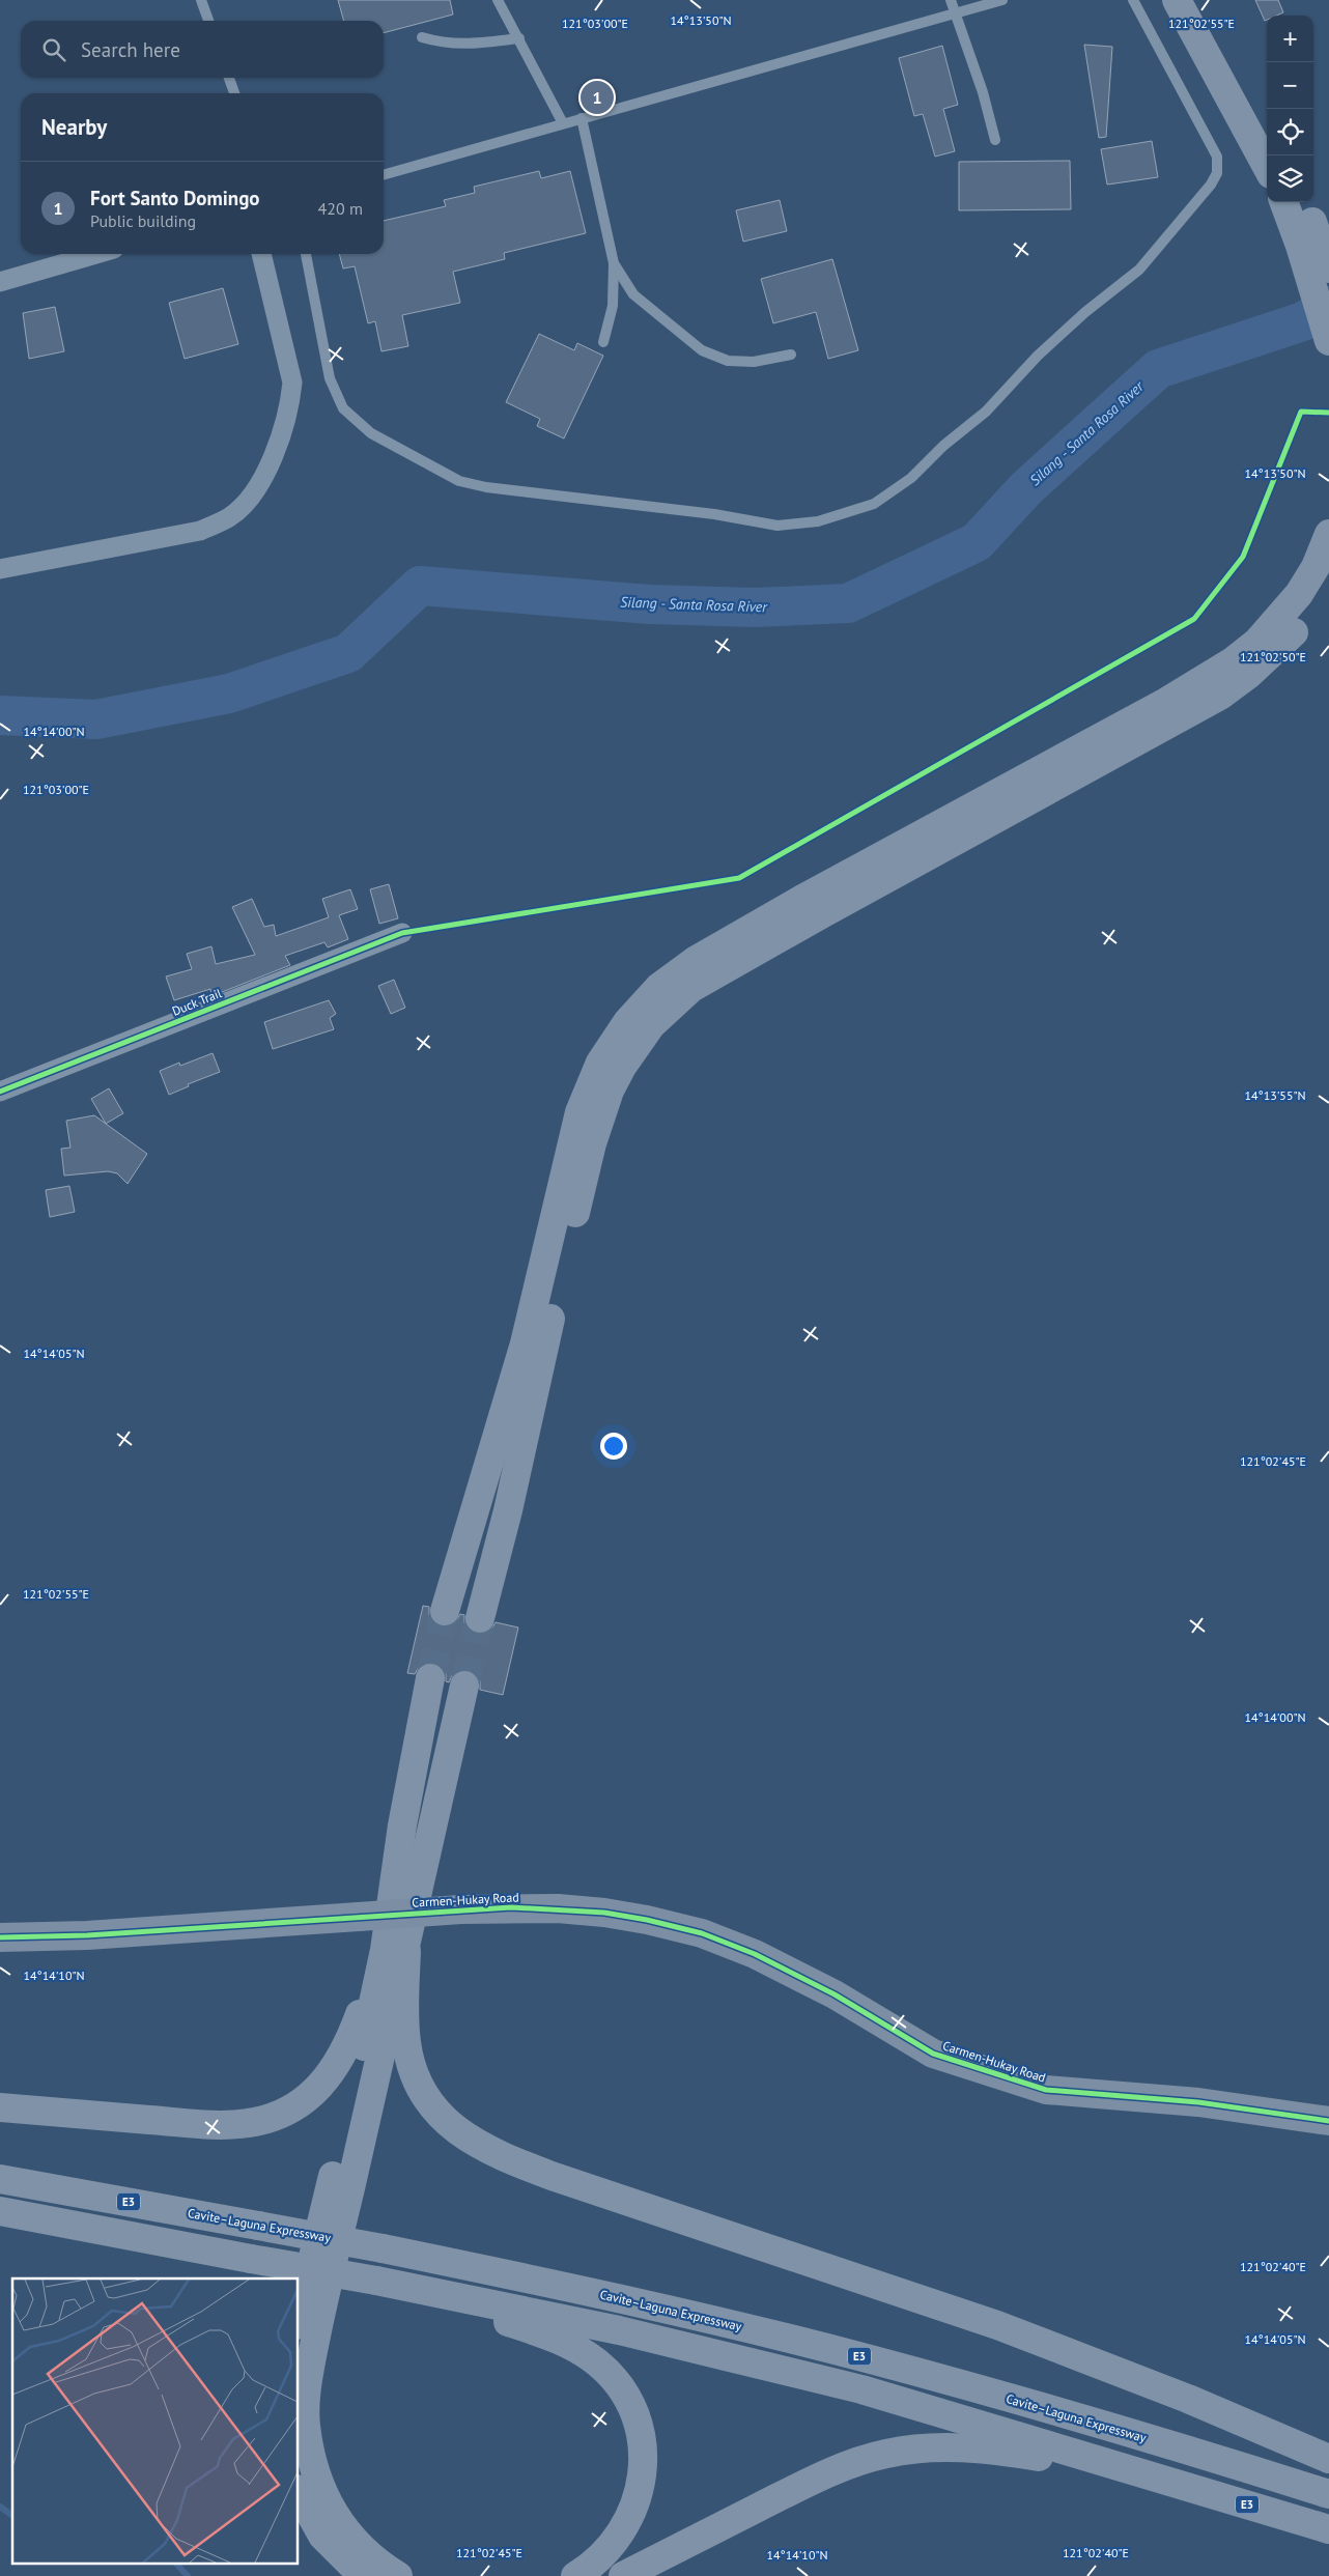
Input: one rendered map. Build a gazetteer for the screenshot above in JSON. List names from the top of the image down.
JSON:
{
  "streets": {
    "highway": ["E3", "Cavite–Laguna Expressway"],
    "street": ["Duck Trail", "Carmen-Hukay Road"]
  },
  "water": ["Silang - Santa Rosa River"],
  "page": {
    "map_buttons": ["+", "−"],
    "search": "Search here",
    "pins": "1",
    "heading": "Nearby",
    "list": [
      {
        "mark": "1",
        "name": "Fort Santo Domingo",
        "note": "Public building",
        "value": "420 m"
      }
    ]
  },
  "coordinates": [
    "14°13'50\"N",
    "121°03'00\"E",
    "121°02'55\"E",
    "121°02'50\"E",
    "14°14'00\"N",
    "14°13'55\"N",
    "14°14'05\"N",
    "121°02'45\"E",
    "14°14'10\"N",
    "121°02'40\"E"
  ]
}
